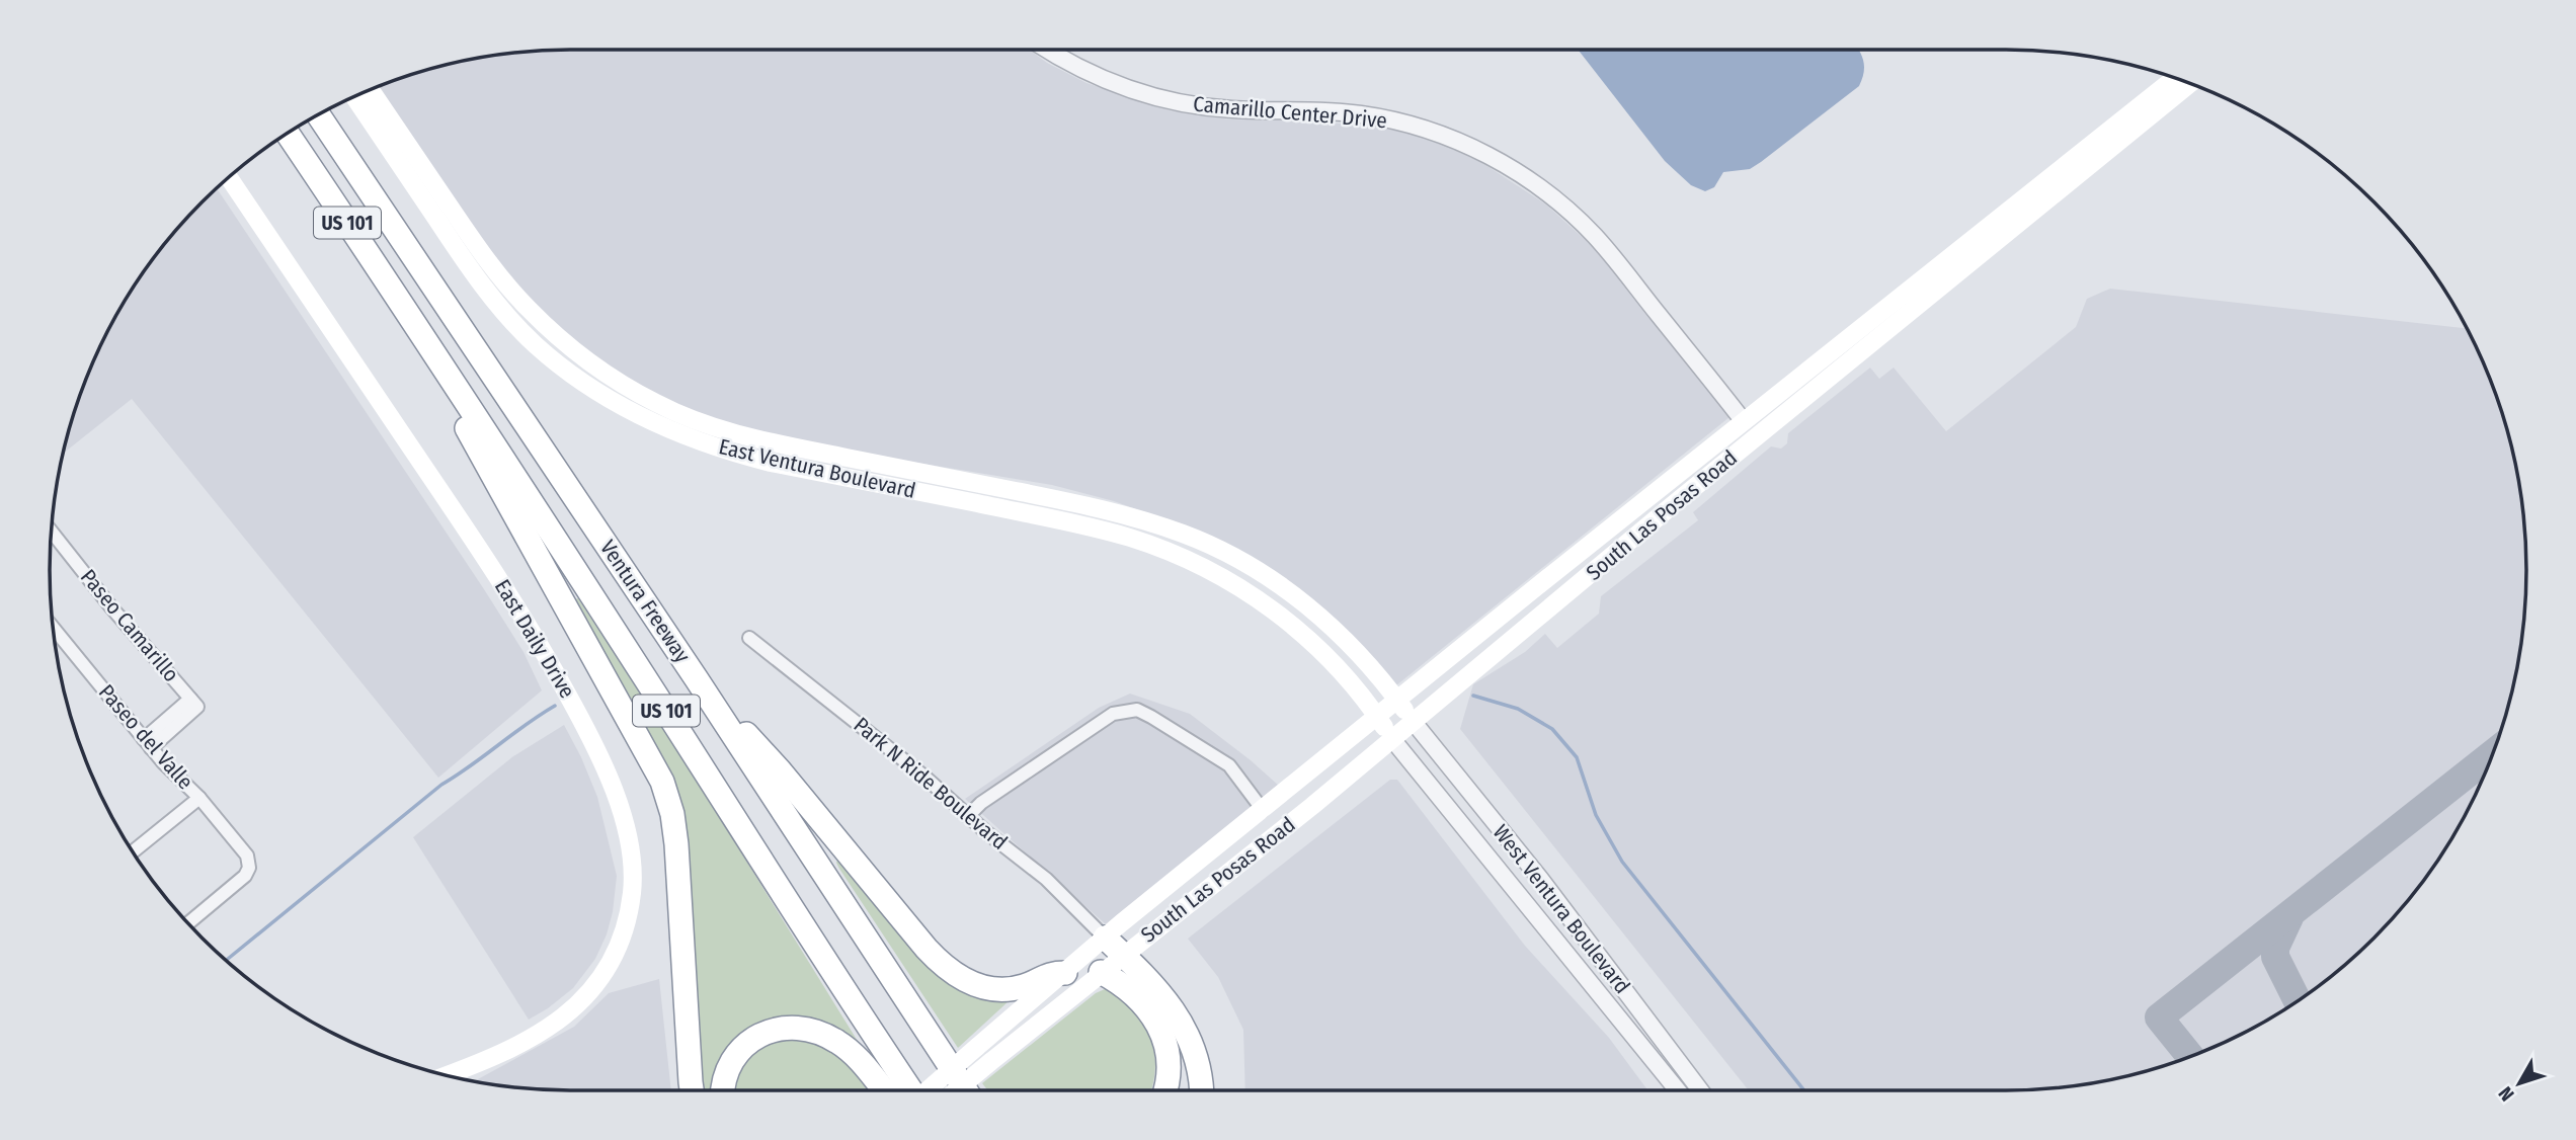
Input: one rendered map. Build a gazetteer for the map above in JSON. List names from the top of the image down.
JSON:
{
  "streets": {
    "highway": ["US 101", "Ventura Freeway"],
    "main road": ["East Ventura Boulevard", "South Las Posas Road", "East Daily Drive"],
    "street": [
      "Camarillo Center Drive",
      "Paseo Camarillo",
      "Paseo del Valle",
      "Park N Ride Boulevard",
      "West Ventura Boulevard"
    ]
  },
  "crossings": [
    ["Camarillo Center Drive", "South Las Posas Road"],
    ["East Ventura Boulevard", "South Las Posas Road"],
    ["East Ventura Boulevard", "West Ventura Boulevard"],
    ["South Las Posas Road", "Park N Ride Boulevard"],
    ["South Las Posas Road", "West Ventura Boulevard"],
    ["Paseo Camarillo", "Paseo del Valle"]
  ],
  "north": "bottom left"
}
